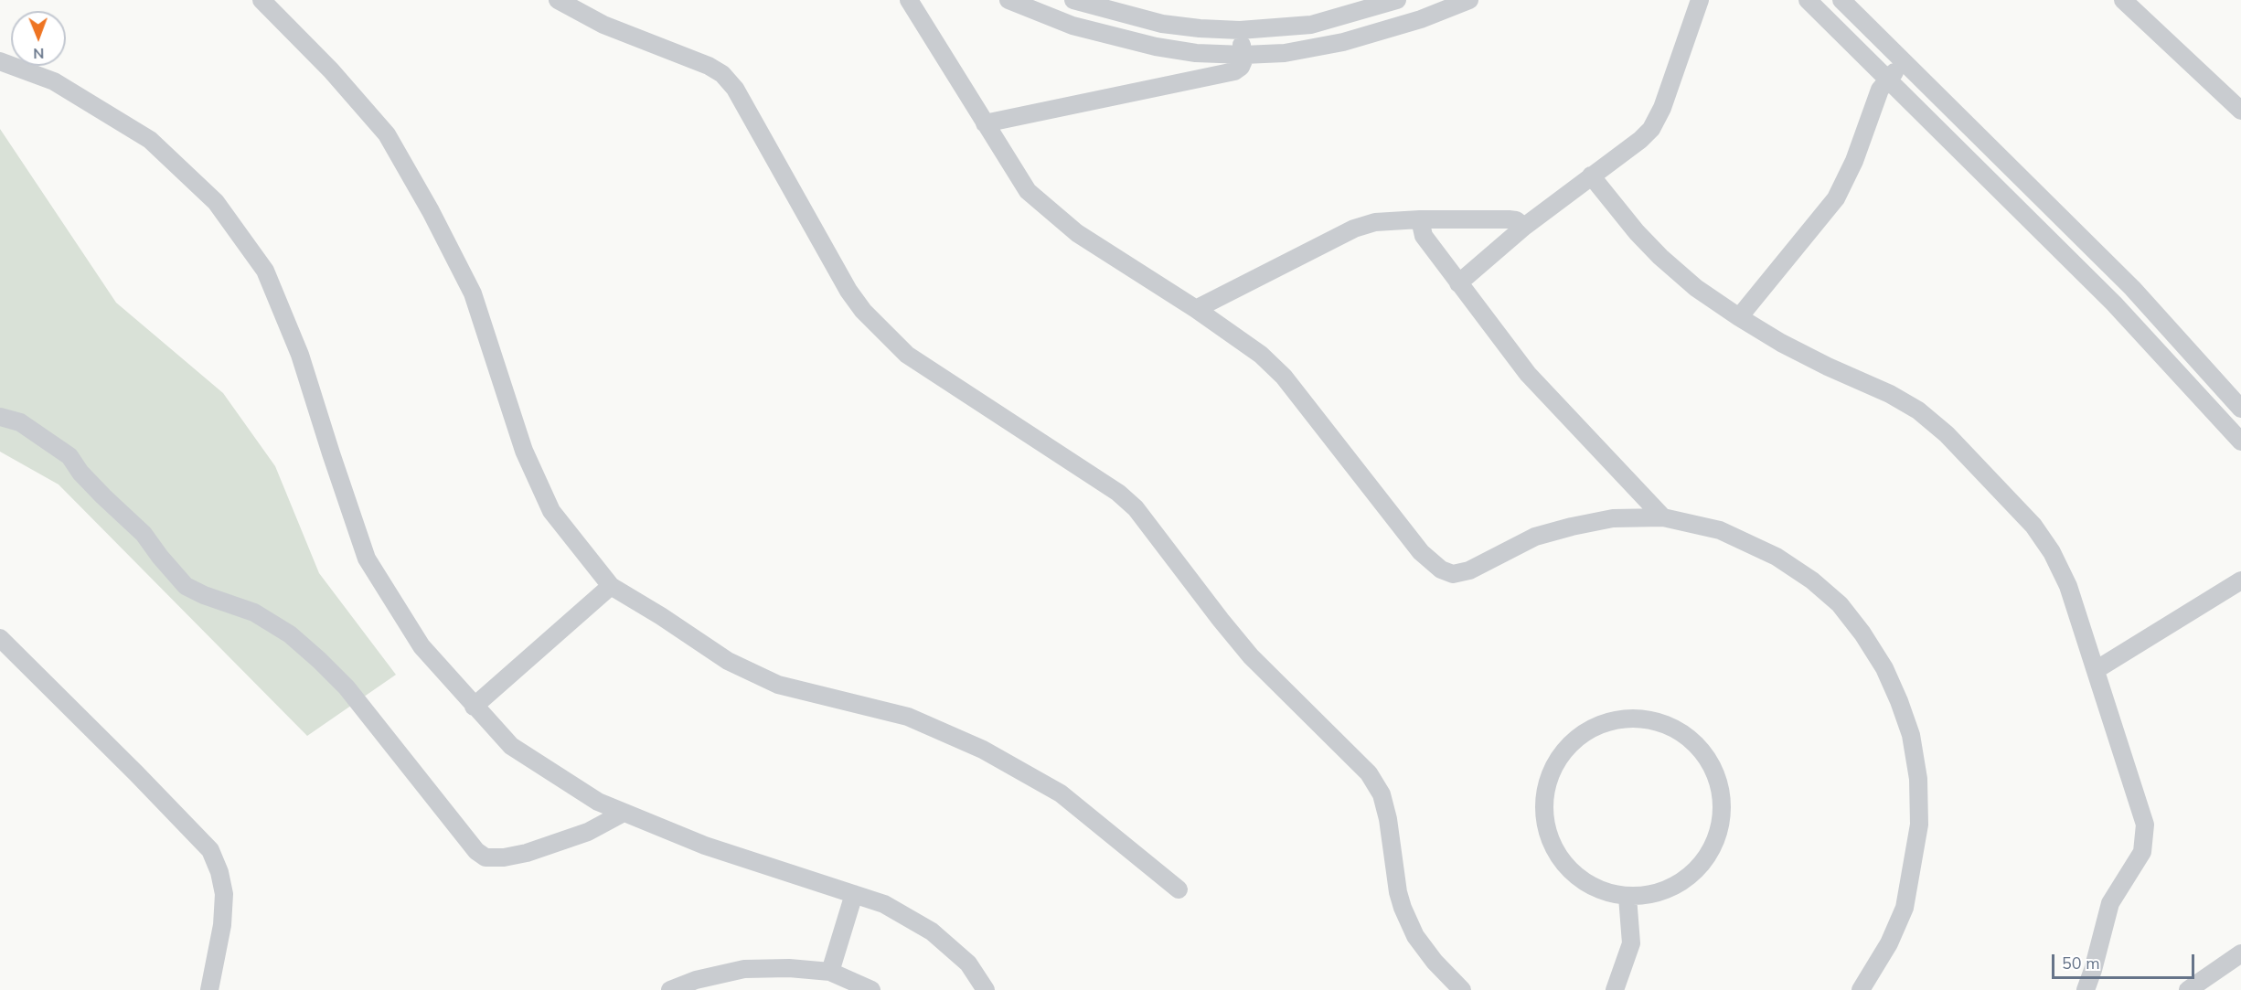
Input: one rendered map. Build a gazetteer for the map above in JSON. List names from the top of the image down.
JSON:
{
  "scale_bar": "50 m",
  "north": "bottom"
}
